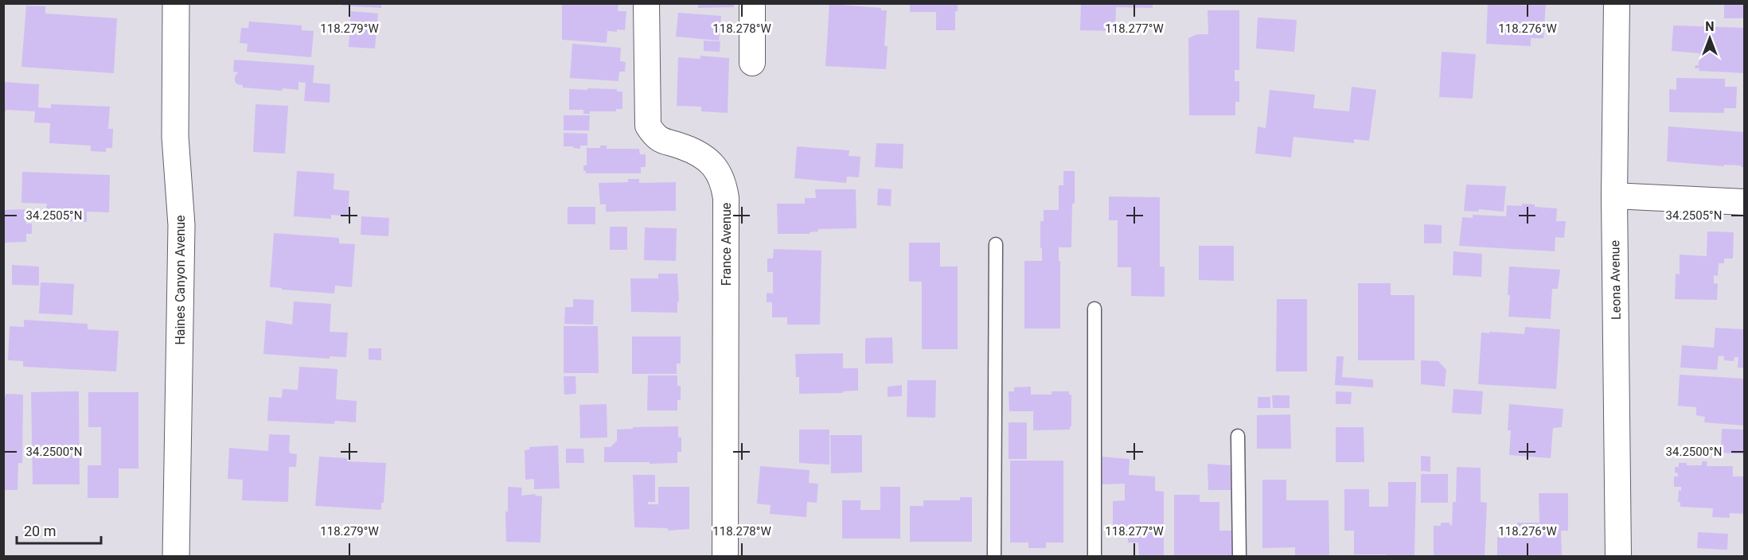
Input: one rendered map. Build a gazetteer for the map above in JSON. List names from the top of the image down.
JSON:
{
  "streets": {
    "street": ["France Avenue", "Haines Canyon Avenue", "Leona Avenue"]
  },
  "scale_bar": "20 m",
  "north": "top",
  "coordinates": [
    "118.279°W",
    "118.278°W",
    "118.277°W",
    "118.276°W",
    "34.2505°N",
    "34.2500°N"
  ]
}
